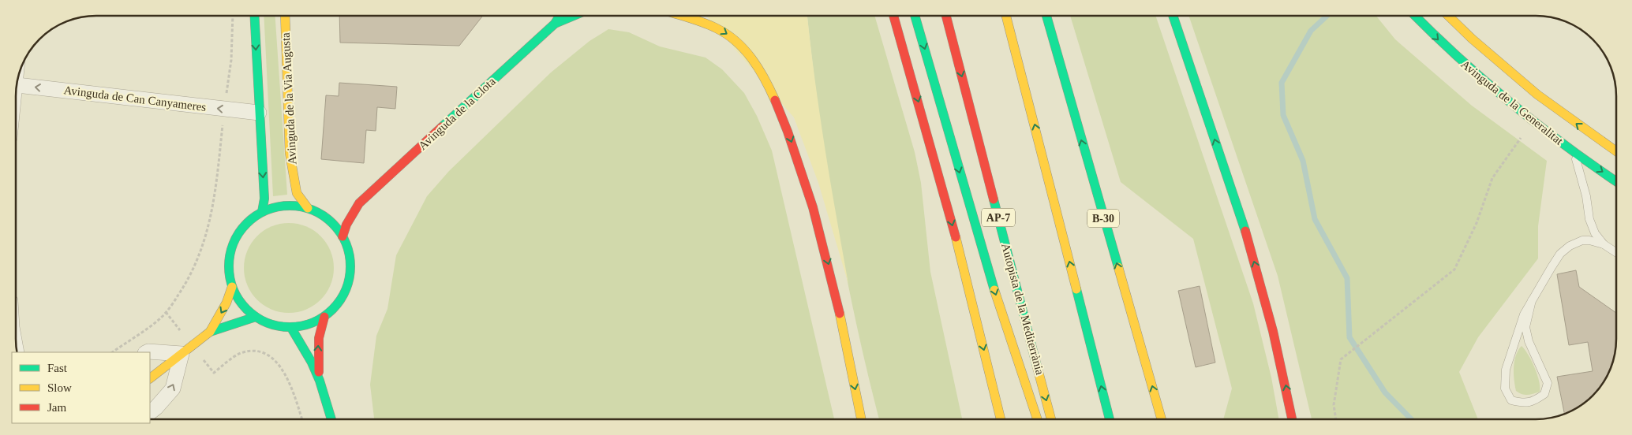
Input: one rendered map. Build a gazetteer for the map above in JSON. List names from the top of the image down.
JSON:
{
  "streets": {
    "main road": [
      "Avinguda de la Via Augusta",
      "Avinguda de la Generalitat",
      "Avinguda de la Clota",
      "AP-7",
      "B-30",
      "Autopista de la Mediterrània"
    ],
    "street": ["Avinguda de Can Canyameres"]
  },
  "crossings": [
    ["Avinguda de la Via Augusta", "Avinguda de la Clota"]
  ],
  "one_way": ["Avinguda de Can Canyameres"],
  "legend": ["Fast", "Slow", "Jam"]
}
